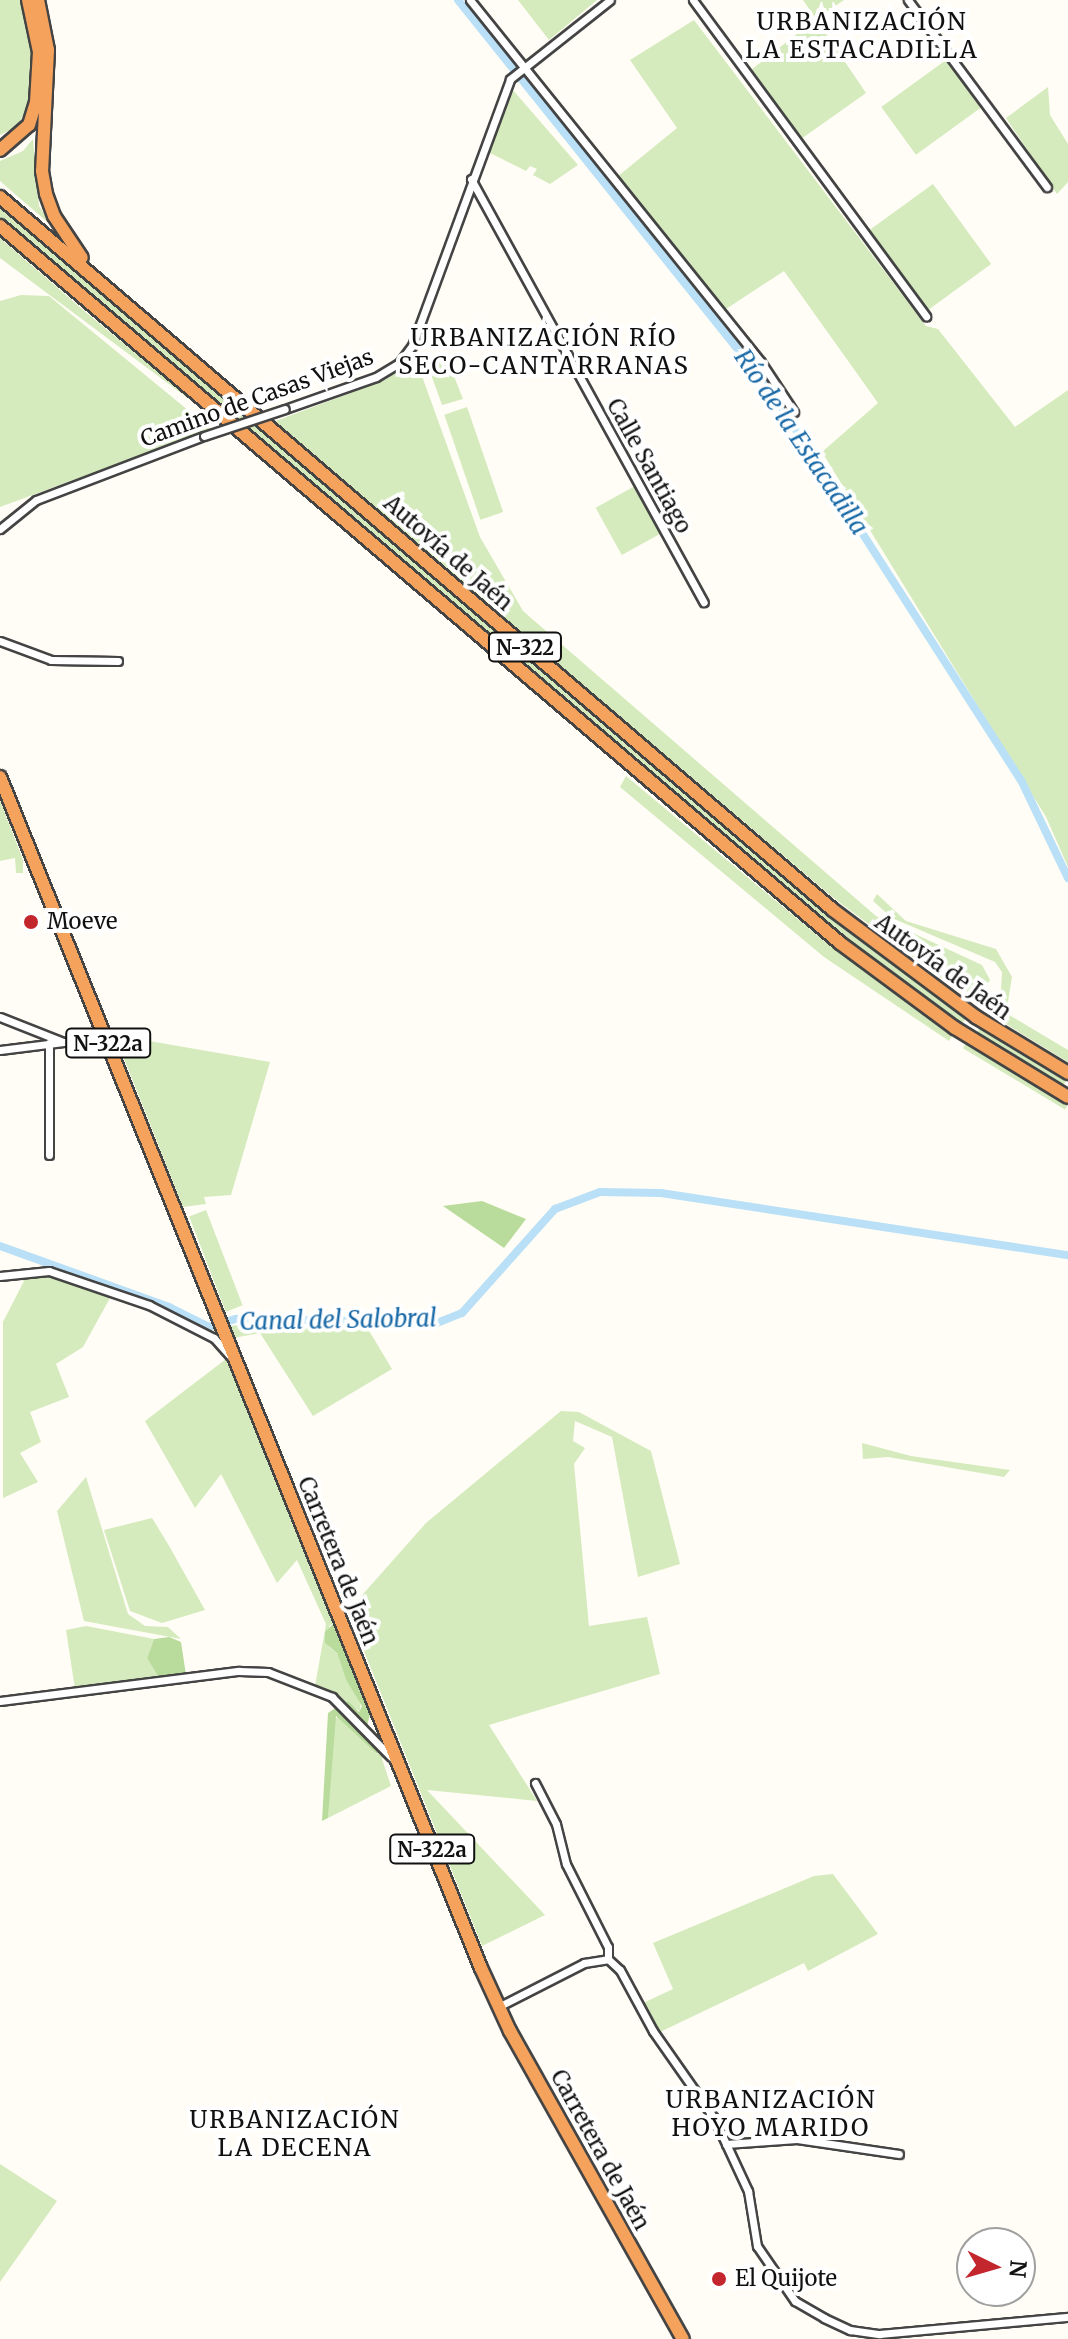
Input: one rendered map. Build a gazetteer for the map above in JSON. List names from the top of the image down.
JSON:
{
  "streets": {
    "highway": [
      "Autovía de Jaén",
      "N-322",
      "N-322a",
      "Carretera de Jaén"
    ],
    "street": ["Camino de Casas Viejas", "Calle Santiago"]
  },
  "crossings": [
    ["Camino de Casas Viejas", "Calle Santiago"]
  ],
  "districts": [
    "URBANIZACIÓN LA ESTACADILLA",
    "URBANIZACIÓN RÍO SECO-CANTARRANAS",
    "URBANIZACIÓN HOYO MARIDO",
    "URBANIZACIÓN LA DECENA"
  ],
  "water": ["Río de la Estacadilla", "Canal del Salobral"],
  "places": ["Moeve", "El Quijote"],
  "north": "right"
}
